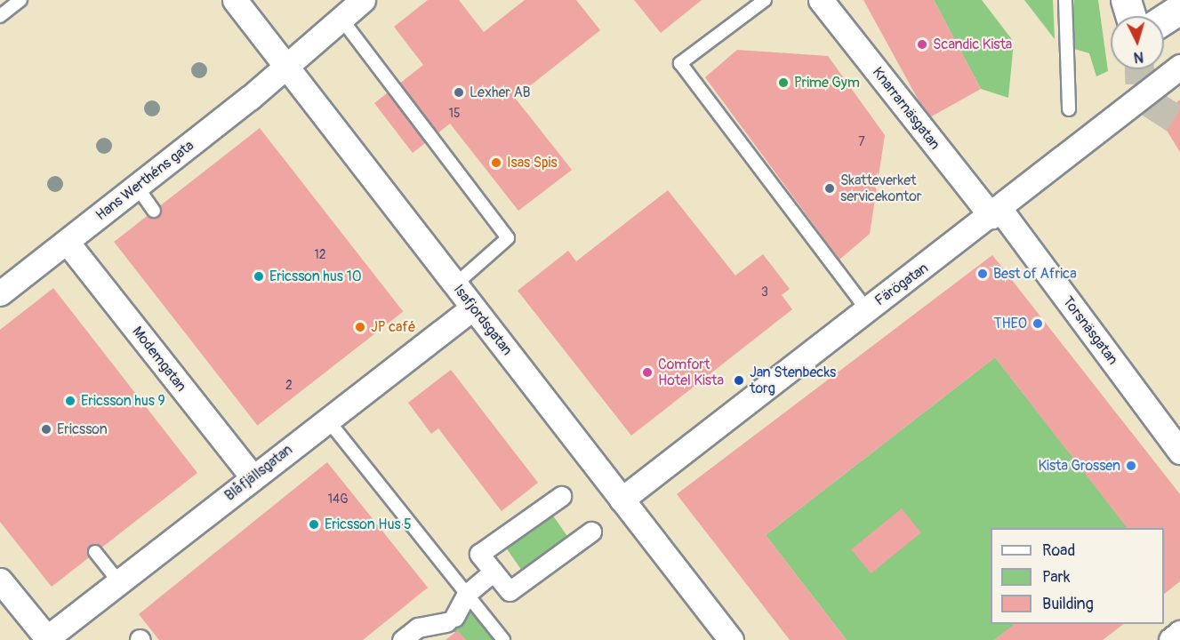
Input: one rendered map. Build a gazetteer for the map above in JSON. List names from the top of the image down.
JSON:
{
  "streets": {
    "street": [
      "Knarrarnäsgatan",
      "Hans Werthéns gata",
      "Färögatan",
      "Isafjordsgatan",
      "Torsnäsgatan",
      "Modemgatan",
      "Blåfjällsgatan"
    ]
  },
  "crossings": [
    ["Knarrarnäsgatan", "Färögatan"],
    ["Knarrarnäsgatan", "Torsnäsgatan"],
    ["Hans Werthéns gata", "Isafjordsgatan"],
    ["Hans Werthéns gata", "Modemgatan"],
    ["Färögatan", "Isafjordsgatan"],
    ["Färögatan", "Torsnäsgatan"],
    ["Isafjordsgatan", "Blåfjällsgatan"],
    ["Modemgatan", "Blåfjällsgatan"]
  ],
  "places": [
    "Scandic Kista",
    "Prime Gym",
    "Lexher AB",
    "Isas Spis",
    "Skatteverket servicekontor",
    "Best of Africa",
    "Ericsson hus 10",
    "THEO",
    "JP café",
    "Comfort Hotel Kista",
    "Jan Stenbecks torg",
    "Ericsson hus 9",
    "Ericsson",
    "Kista Grossen",
    "Ericsson Hus 5"
  ],
  "house_numbers": [
    "15",
    "7",
    "12",
    "3",
    "2",
    "14G"
  ],
  "legend": ["Road", "Park", "Building"],
  "north": "bottom"
}
